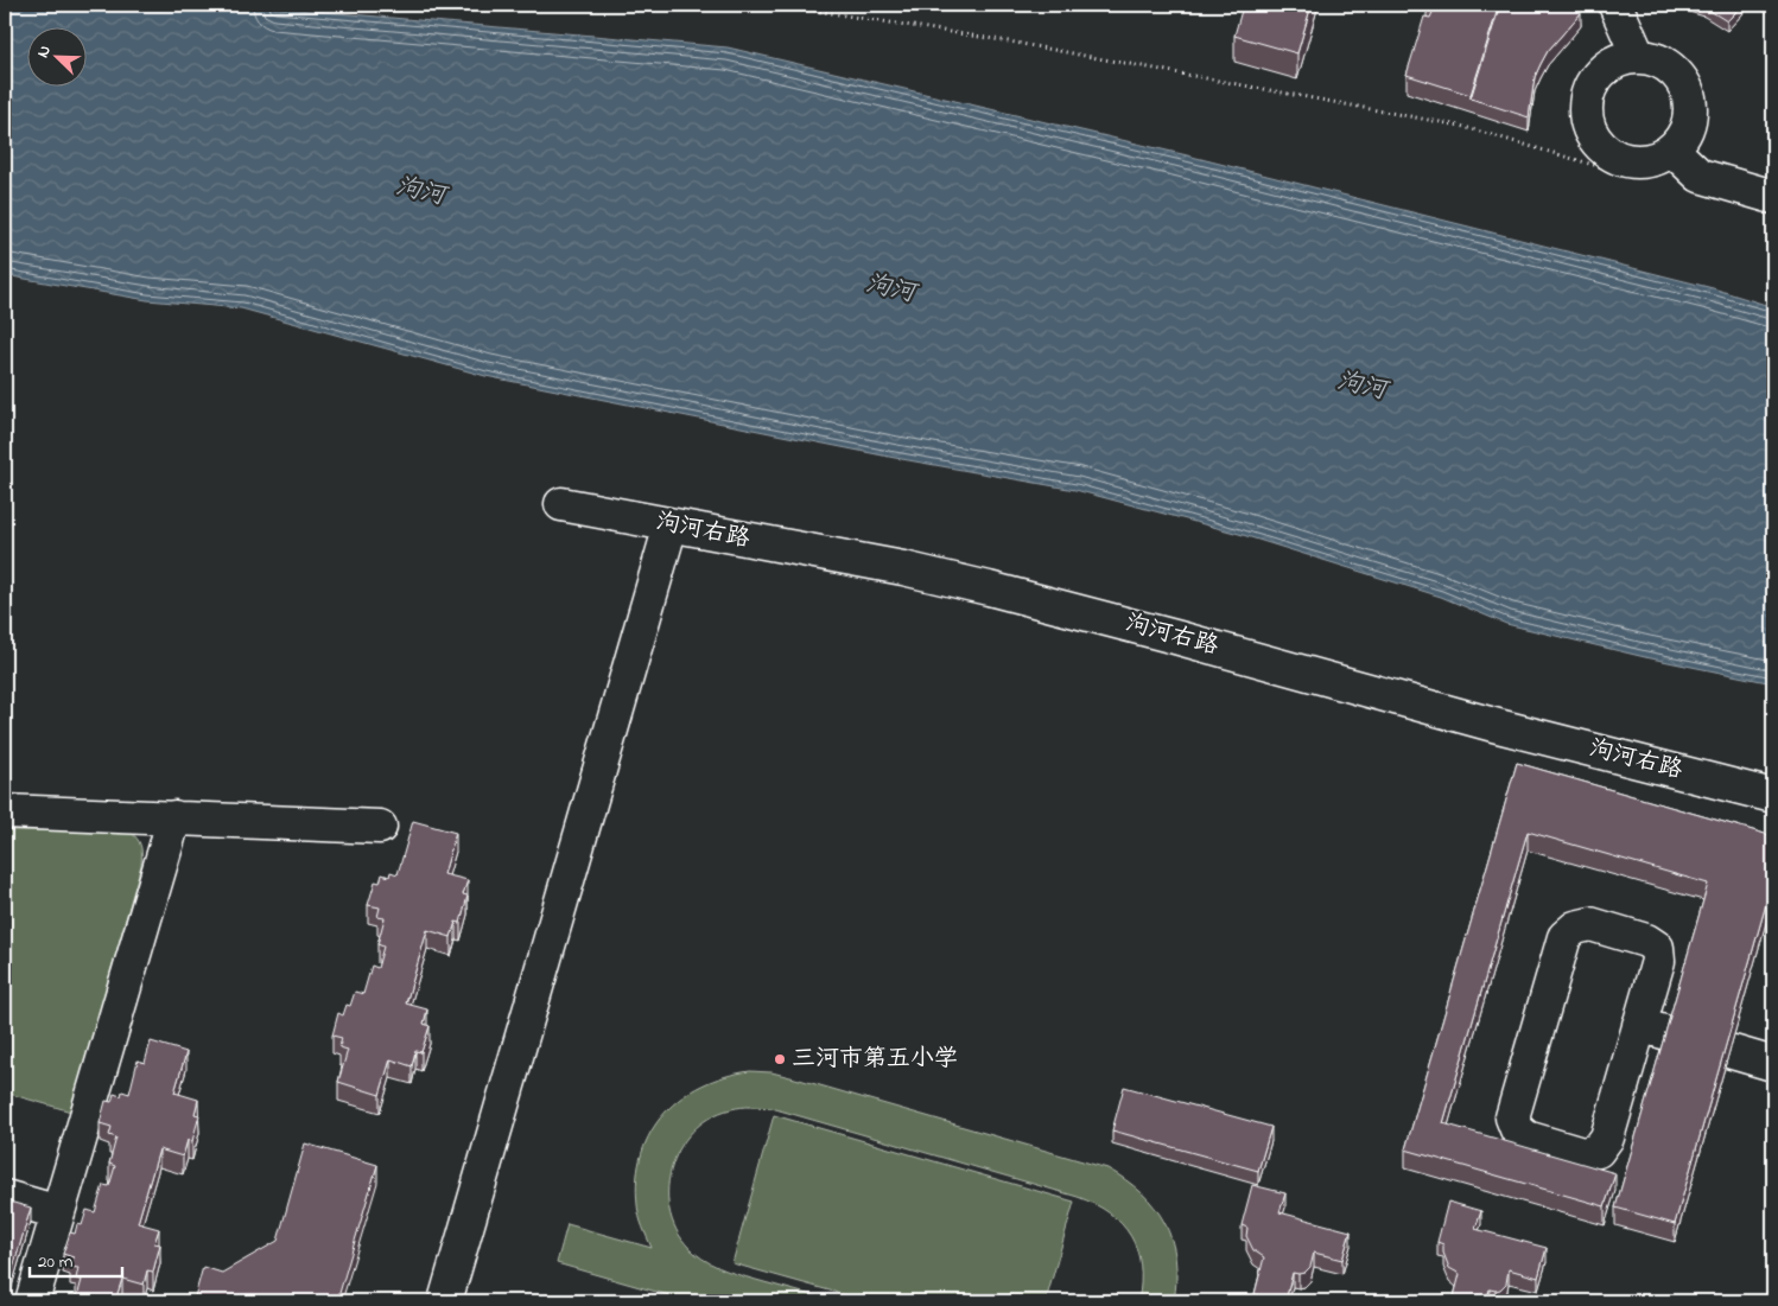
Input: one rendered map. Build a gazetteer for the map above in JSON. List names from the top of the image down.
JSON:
{
  "streets": {
    "street": ["泃河右路"]
  },
  "water": ["泃河"],
  "places": ["三河市第五小学"],
  "scale_bar": "20 m",
  "north": "top left"
}
